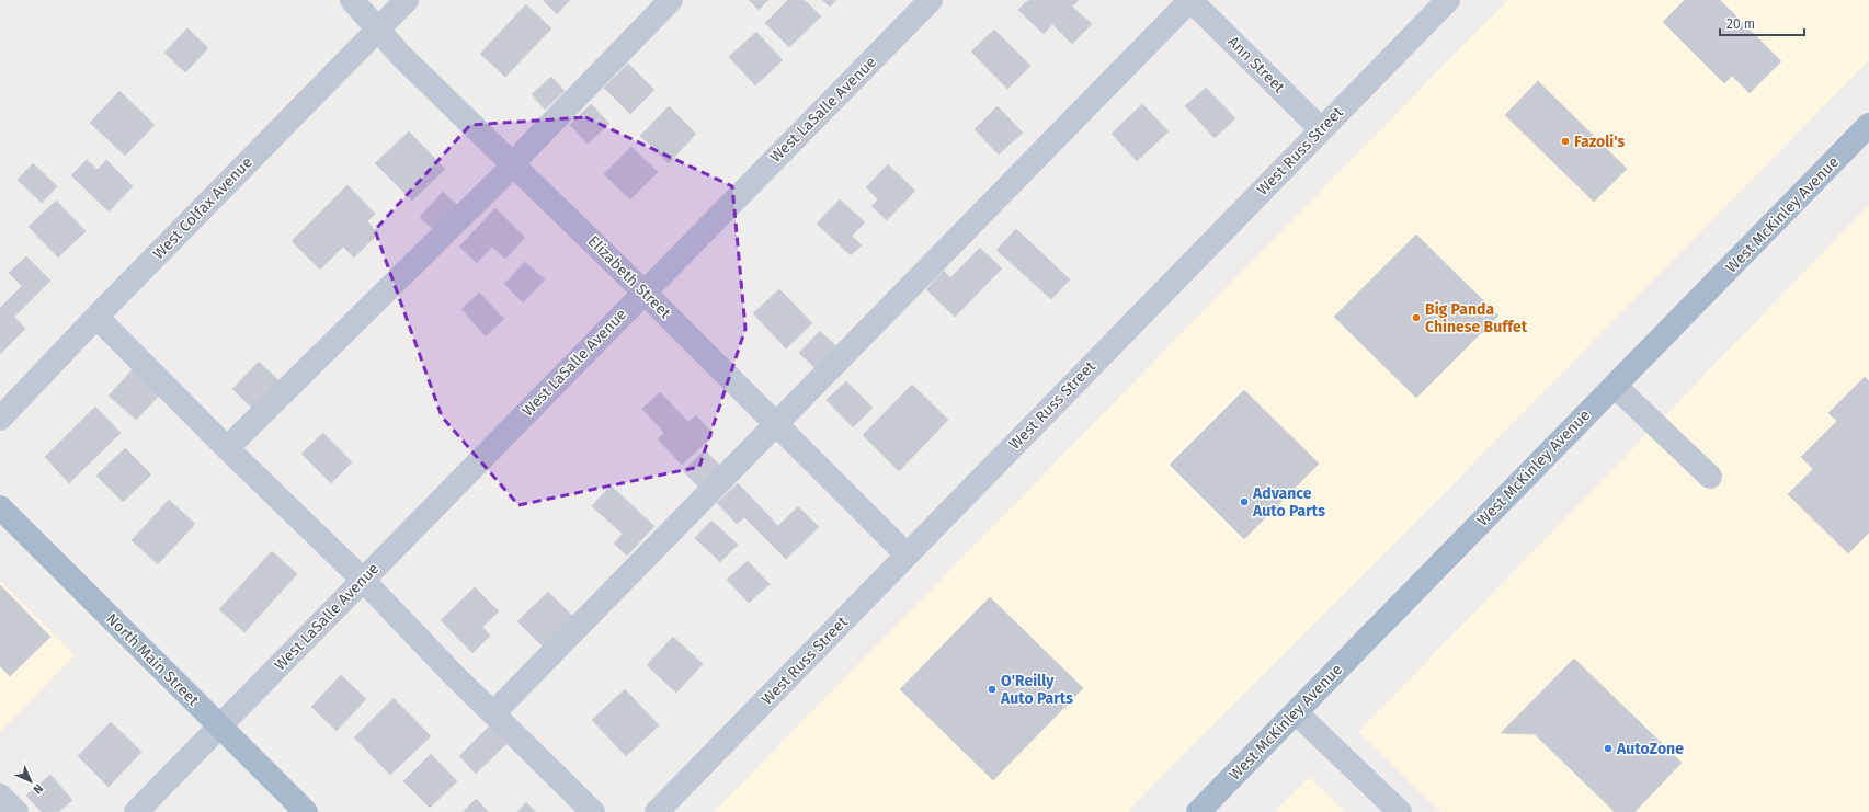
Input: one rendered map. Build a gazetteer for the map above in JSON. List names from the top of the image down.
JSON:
{
  "streets": {
    "main road": ["West McKinley Avenue", "North Main Street"],
    "street": [
      "Ann Street",
      "West LaSalle Avenue",
      "West Russ Street",
      "West Colfax Avenue",
      "Elizabeth Street"
    ]
  },
  "crossings": [
    ["Ann Street", "West Russ Street"],
    ["West LaSalle Avenue", "Elizabeth Street"],
    ["West LaSalle Avenue", "North Main Street"],
    ["West Russ Street", "Elizabeth Street"],
    ["West Colfax Avenue", "Elizabeth Street"]
  ],
  "places": [
    "Fazoli's",
    "Big Panda Chinese Buffet",
    "Advance Auto Parts",
    "O'Reilly Auto Parts",
    "AutoZone"
  ],
  "scale_bar": "20 m",
  "north": "bottom right"
}
